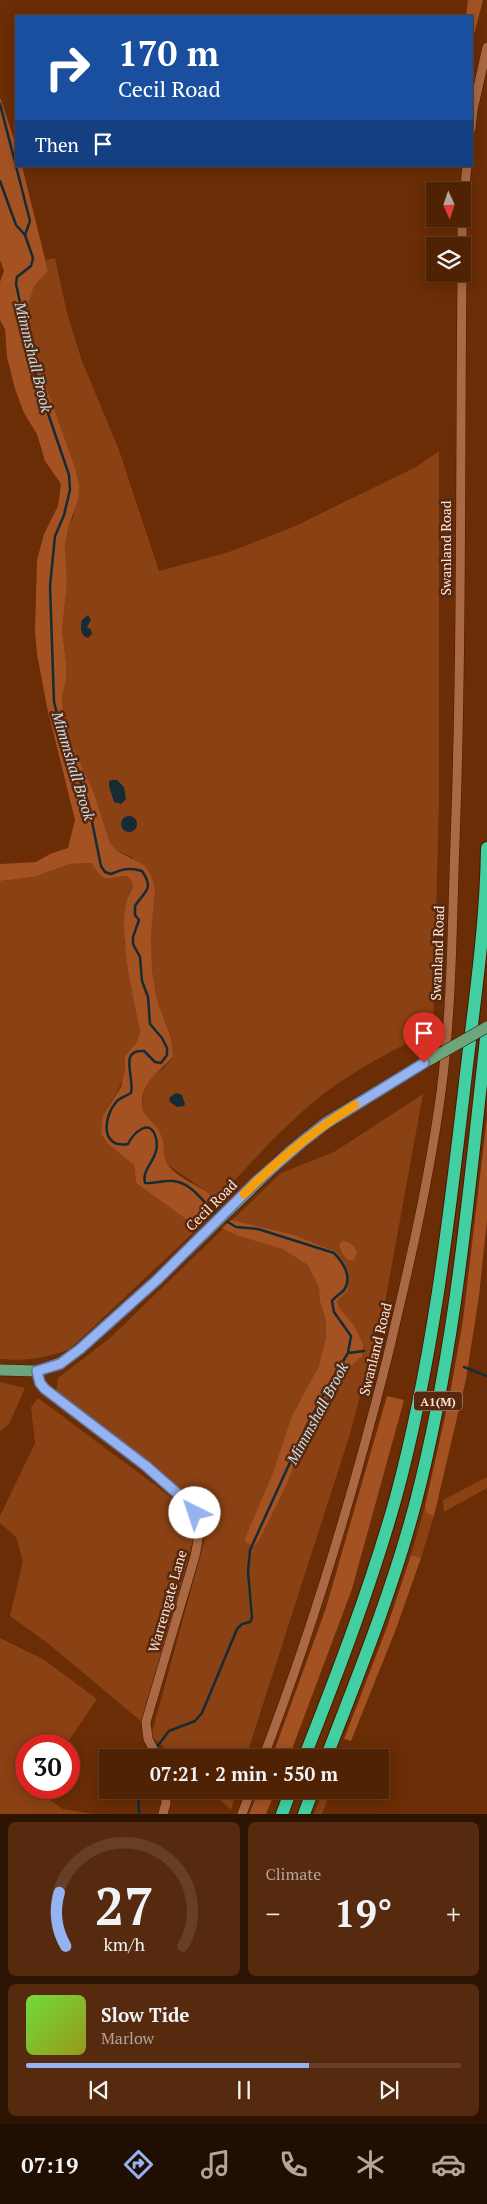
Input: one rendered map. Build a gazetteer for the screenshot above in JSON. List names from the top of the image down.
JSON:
{
  "streets": {
    "highway": ["A1(M)"],
    "main road": ["Cecil Road"],
    "street": ["Swanland Road", "Warrengate Lane"]
  },
  "crossings": [
    ["Cecil Road", "A1(M)"],
    ["Cecil Road", "Warrengate Lane"]
  ],
  "water": ["Mimmshall Brook"],
  "north": "bottom",
  "page": {
    "turn": ["170 m", "Cecil Road"],
    "then": "Then",
    "limit": "30",
    "trip": "07:21 · 2 min · 550 m",
    "tile": "Climate",
    "heat": ["−", "19°", "+"],
    "song": ["Slow Tide", "Marlow"],
    "tabs": "07:19",
    "gauge": ["27", "km/h"]
  }
}
